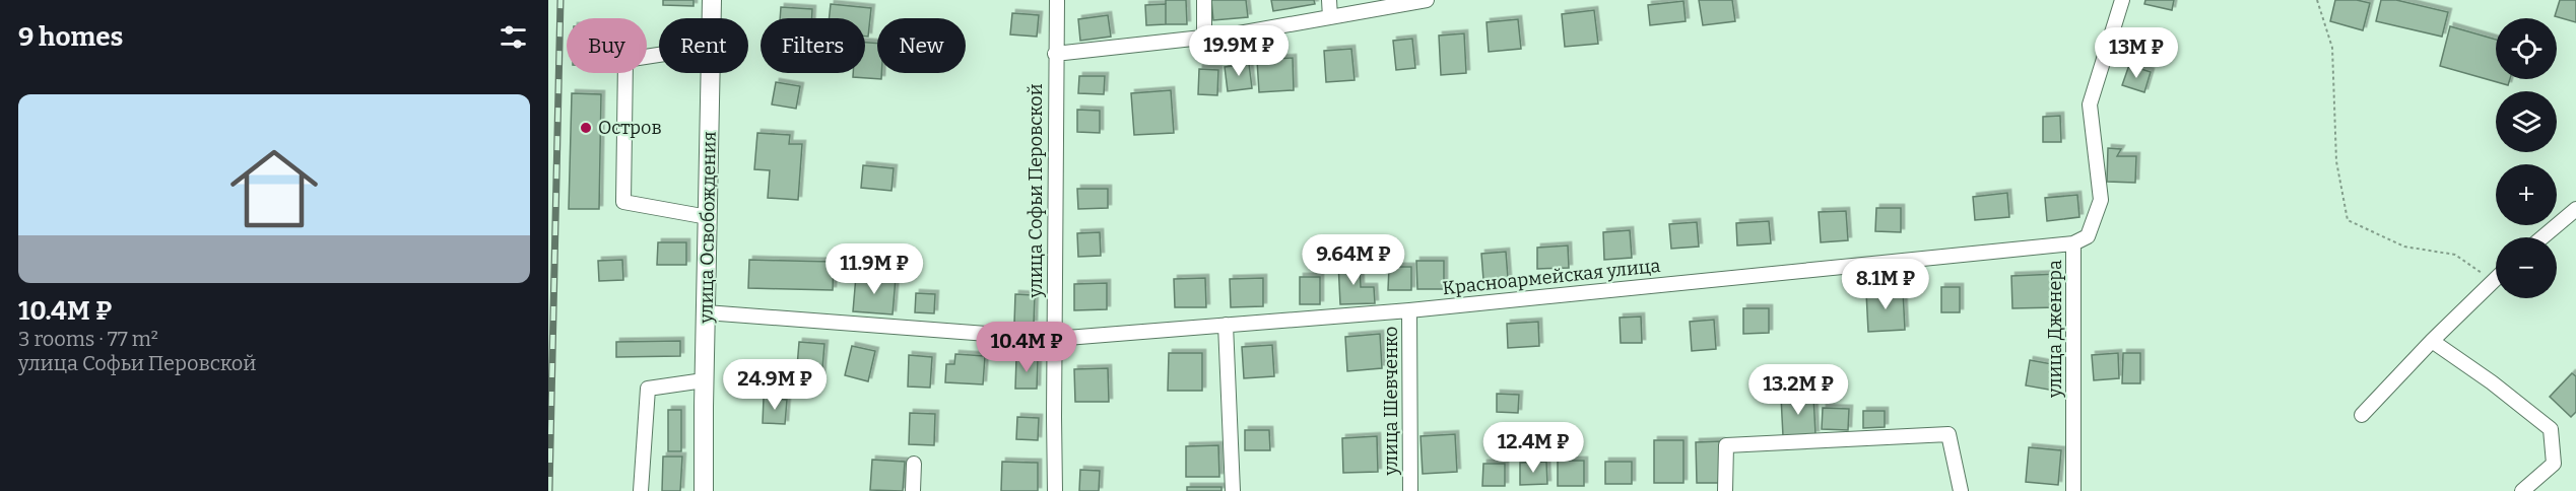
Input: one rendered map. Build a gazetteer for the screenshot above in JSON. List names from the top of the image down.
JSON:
{
  "streets": {
    "main road": ["улица Освобождения"],
    "street": [
      "улица Софьи Перовской",
      "Красноармейская улица",
      "улица Дженера",
      "улица Шевченко"
    ]
  },
  "crossings": [
    ["улица Софьи Перовской", "Красноармейская улица"],
    ["улица Освобождения", "Красноармейская улица"],
    ["Красноармейская улица", "улица Дженера"],
    ["Красноармейская улица", "улица Шевченко"]
  ],
  "places": ["Остров"],
  "page": {
    "heading": "9 homes",
    "map_buttons": ["+", "−"],
    "chip": [
      "Buy",
      "Rent",
      "Filters",
      "New"
    ],
    "price": [
      "19.9M ₽",
      "13M ₽",
      "9.64M ₽",
      "11.9M ₽",
      "8.1M ₽",
      "10.4M ₽",
      "24.9M ₽",
      "13.2M ₽",
      "12.4M ₽"
    ],
    "list": [
      {
        "name": "10.4M ₽",
        "note": "3 rooms · 77 m² · улица Софьи Перовской"
      }
    ]
  }
}
